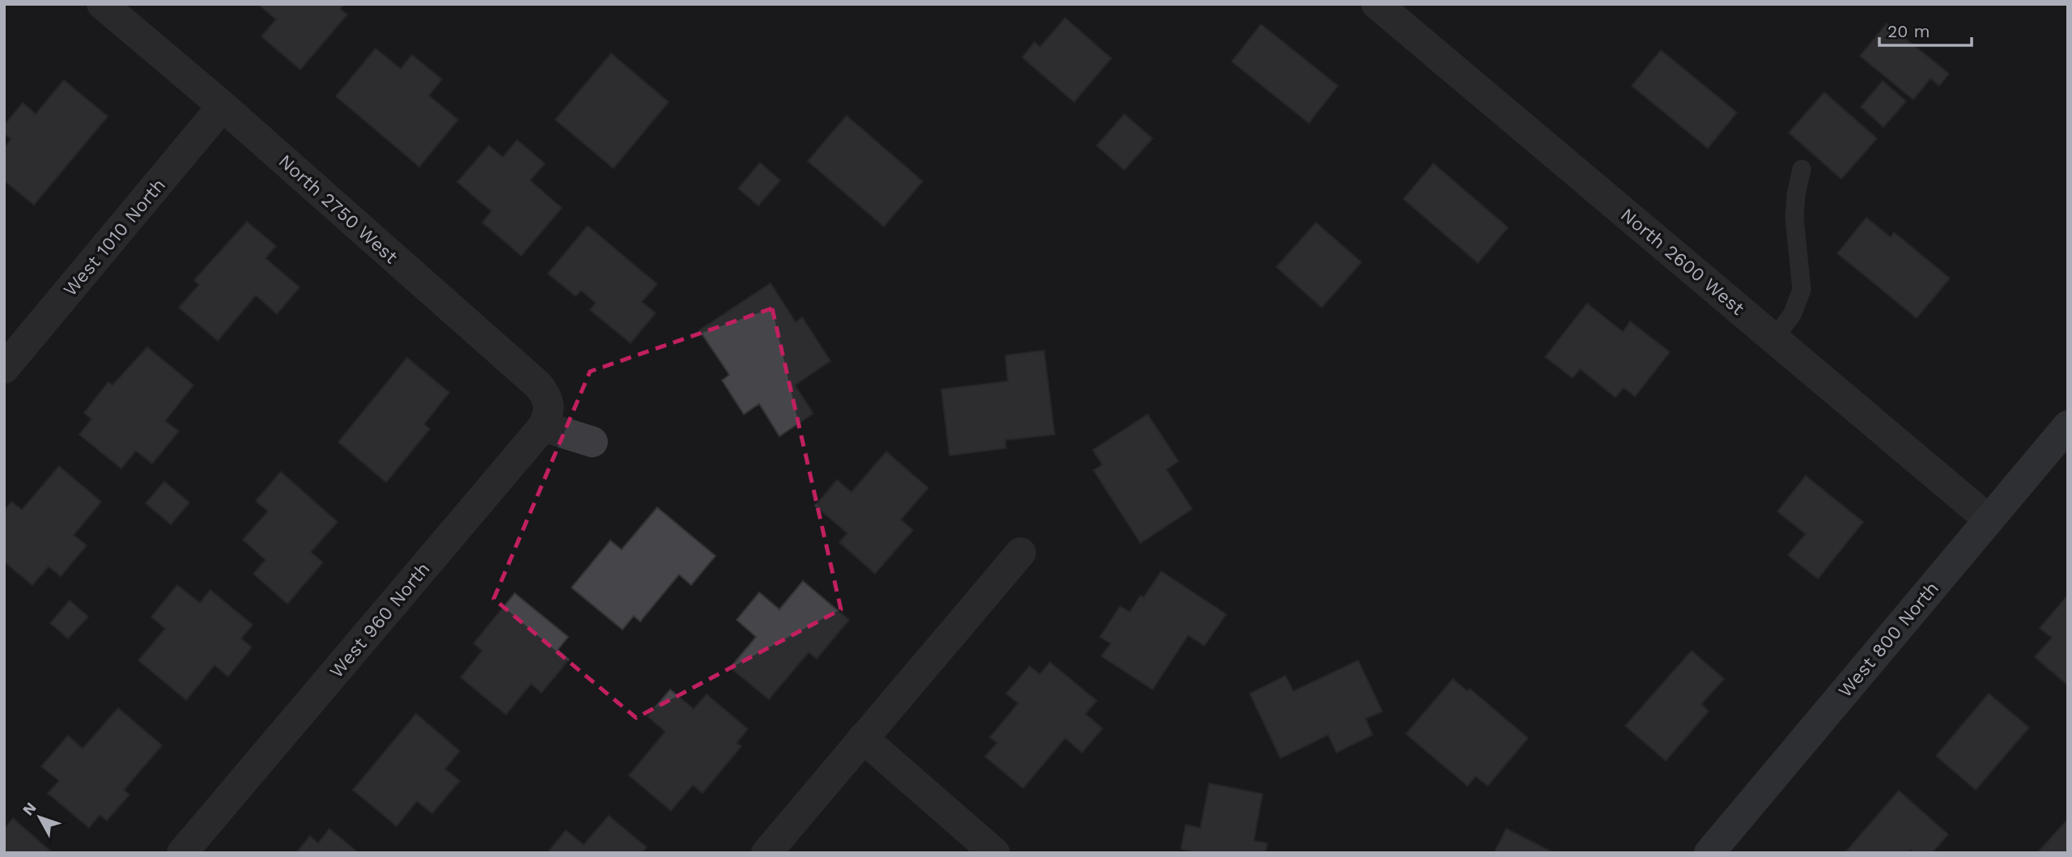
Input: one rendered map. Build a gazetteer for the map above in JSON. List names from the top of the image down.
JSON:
{
  "streets": {
    "street": [
      "North 2750 West",
      "West 1010 North",
      "North 2600 West",
      "West 960 North",
      "West 800 North"
    ]
  },
  "crossings": [
    ["North 2750 West", "West 1010 North"],
    ["North 2750 West", "West 960 North"],
    ["North 2600 West", "West 800 North"]
  ],
  "scale_bar": "20 m",
  "north": "top left"
}
